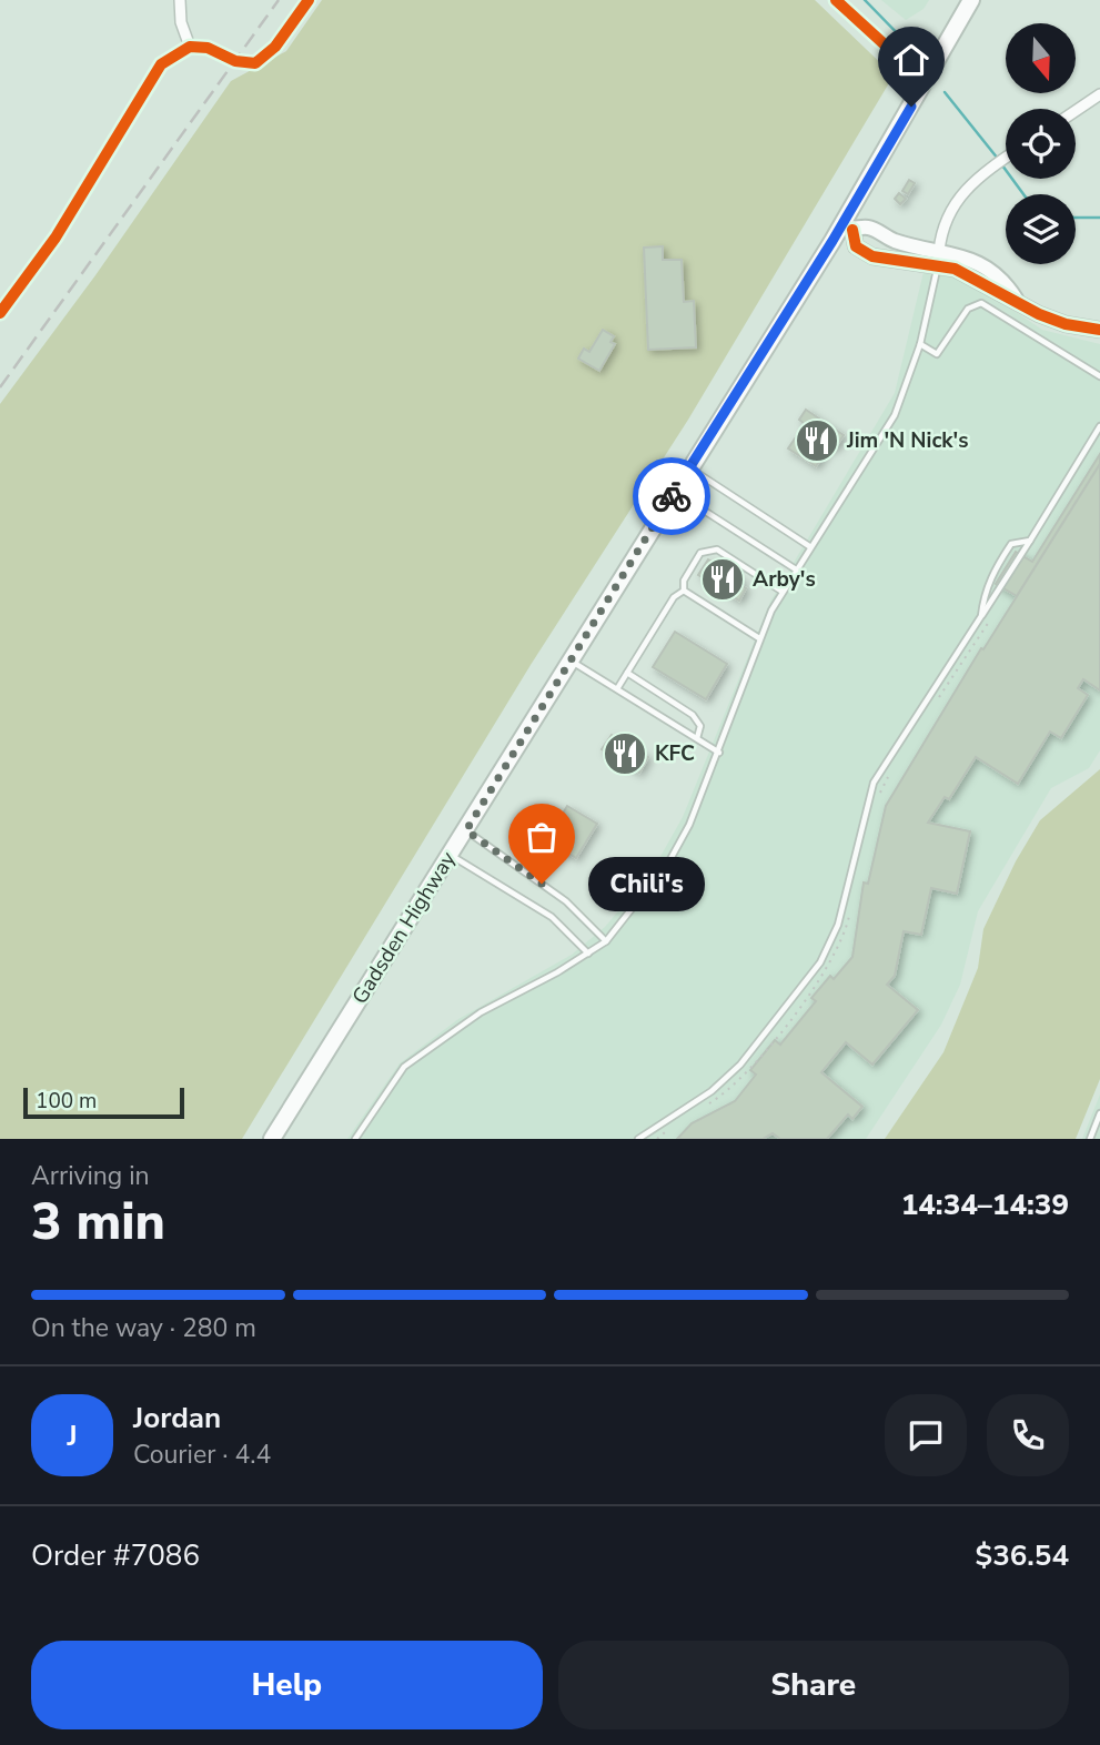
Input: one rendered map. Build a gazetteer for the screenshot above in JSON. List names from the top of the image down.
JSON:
{
  "streets": {
    "main road": ["Gadsden Highway"]
  },
  "places": {
    "restaurant": ["Jim 'N Nick's", "Arby's", "KFC"],
    "other": ["Chili's"]
  },
  "scale_bar": "100 m",
  "north": "bottom",
  "page": {
    "bubble": "Chili's",
    "scale": "100 m",
    "heading": ["3 min", "Arriving in", "14:34–14:39"],
    "panel": [
      "Jordan",
      "Courier · 4.4",
      "Order #7086",
      "$36.54"
    ],
    "bar": "On the way · 280 m",
    "round": "J",
    "buttons": ["Help", "Share"]
  }
}
